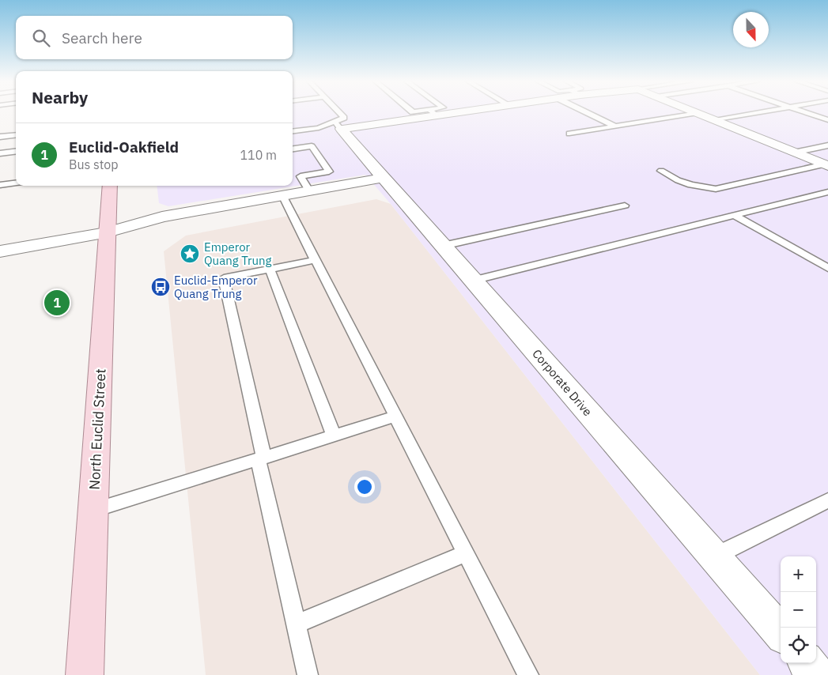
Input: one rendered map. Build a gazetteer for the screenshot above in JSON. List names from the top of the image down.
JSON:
{
  "streets": {
    "main road": ["North Euclid Street"],
    "street": ["Corporate Drive"]
  },
  "places": {
    "place": ["Emperor Quang Trung"],
    "bus stop": ["Euclid-Emperor Quang Trung"]
  },
  "north": "bottom",
  "page": {
    "search": "Search here",
    "heading": "Nearby",
    "list": [
      {
        "mark": "1",
        "name": "Euclid-Oakfield",
        "note": "Bus stop",
        "value": "110 m"
      }
    ],
    "pins": "1",
    "map_buttons": ["+", "−"]
  }
}
